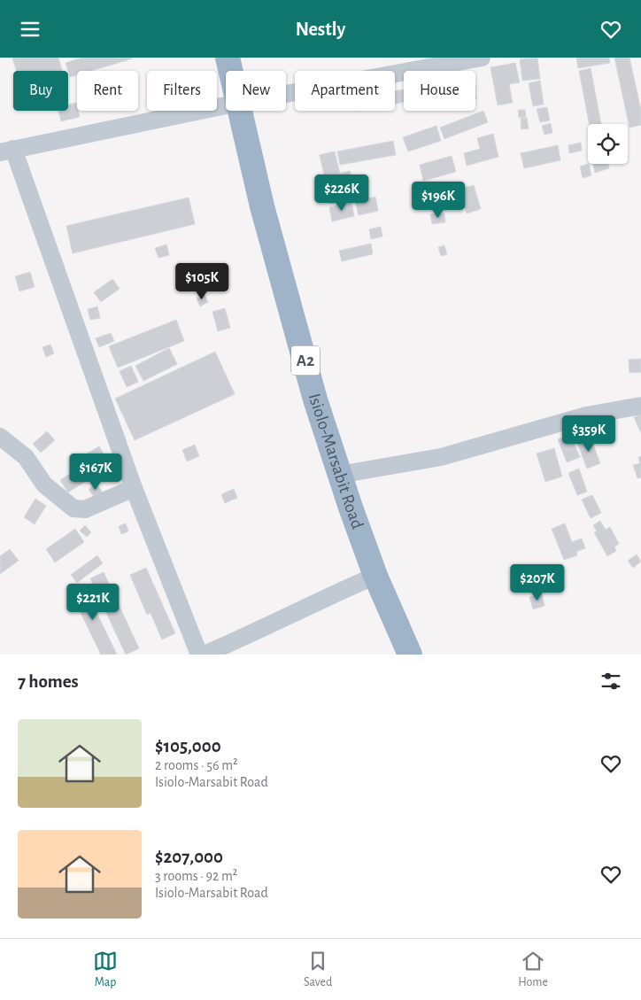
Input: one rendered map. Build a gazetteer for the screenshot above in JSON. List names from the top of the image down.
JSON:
{
  "streets": {
    "highway": ["A2", "Isiolo-Marsabit Road"]
  },
  "page": {
    "header": "Nestly",
    "chip": [
      "Buy",
      "Rent",
      "Filters",
      "New",
      "Apartment",
      "House"
    ],
    "price": [
      "$226K",
      "$196K",
      "$105K",
      "$359K",
      "$167K",
      "$207K",
      "$221K"
    ],
    "heading": "7 homes",
    "list": [
      {
        "name": "$105,000",
        "note": "2 rooms · 56 m² · Isiolo-Marsabit Road"
      },
      {
        "name": "$207,000",
        "note": "3 rooms · 92 m² · Isiolo-Marsabit Road"
      }
    ],
    "tabs": ["Map", "Saved", "Home"]
  }
}
